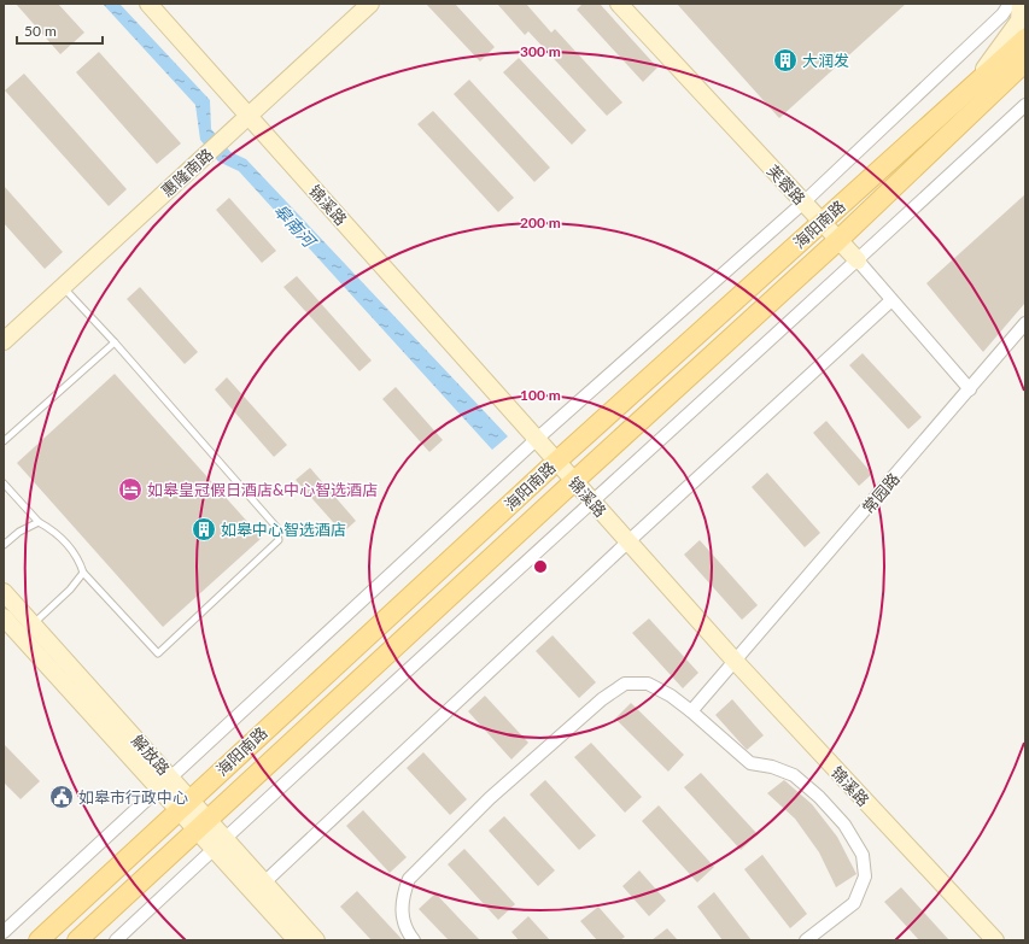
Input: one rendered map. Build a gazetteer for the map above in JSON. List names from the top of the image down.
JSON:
{
  "streets": {
    "main road": ["海阳南路"],
    "street": [
      "惠隆南路",
      "芙蓉路",
      "锦溪路",
      "常园路",
      "解放路"
    ]
  },
  "crossings": [
    ["惠隆南路", "锦溪路"],
    ["芙蓉路", "海阳南路"],
    ["芙蓉路", "常园路"],
    ["锦溪路", "海阳南路"],
    ["锦溪路", "常园路"],
    ["海阳南路", "解放路"]
  ],
  "water": ["皋南河"],
  "places": {
    "building": ["大润发", "如皋中心智选酒店"],
    "hotel": ["如皋皇冠假日酒店&中心智选酒店"],
    "public building": ["如皋市行政中心"]
  },
  "scale_bar": "50 m",
  "rings": ["300 m", "200 m", "100 m"]
}
